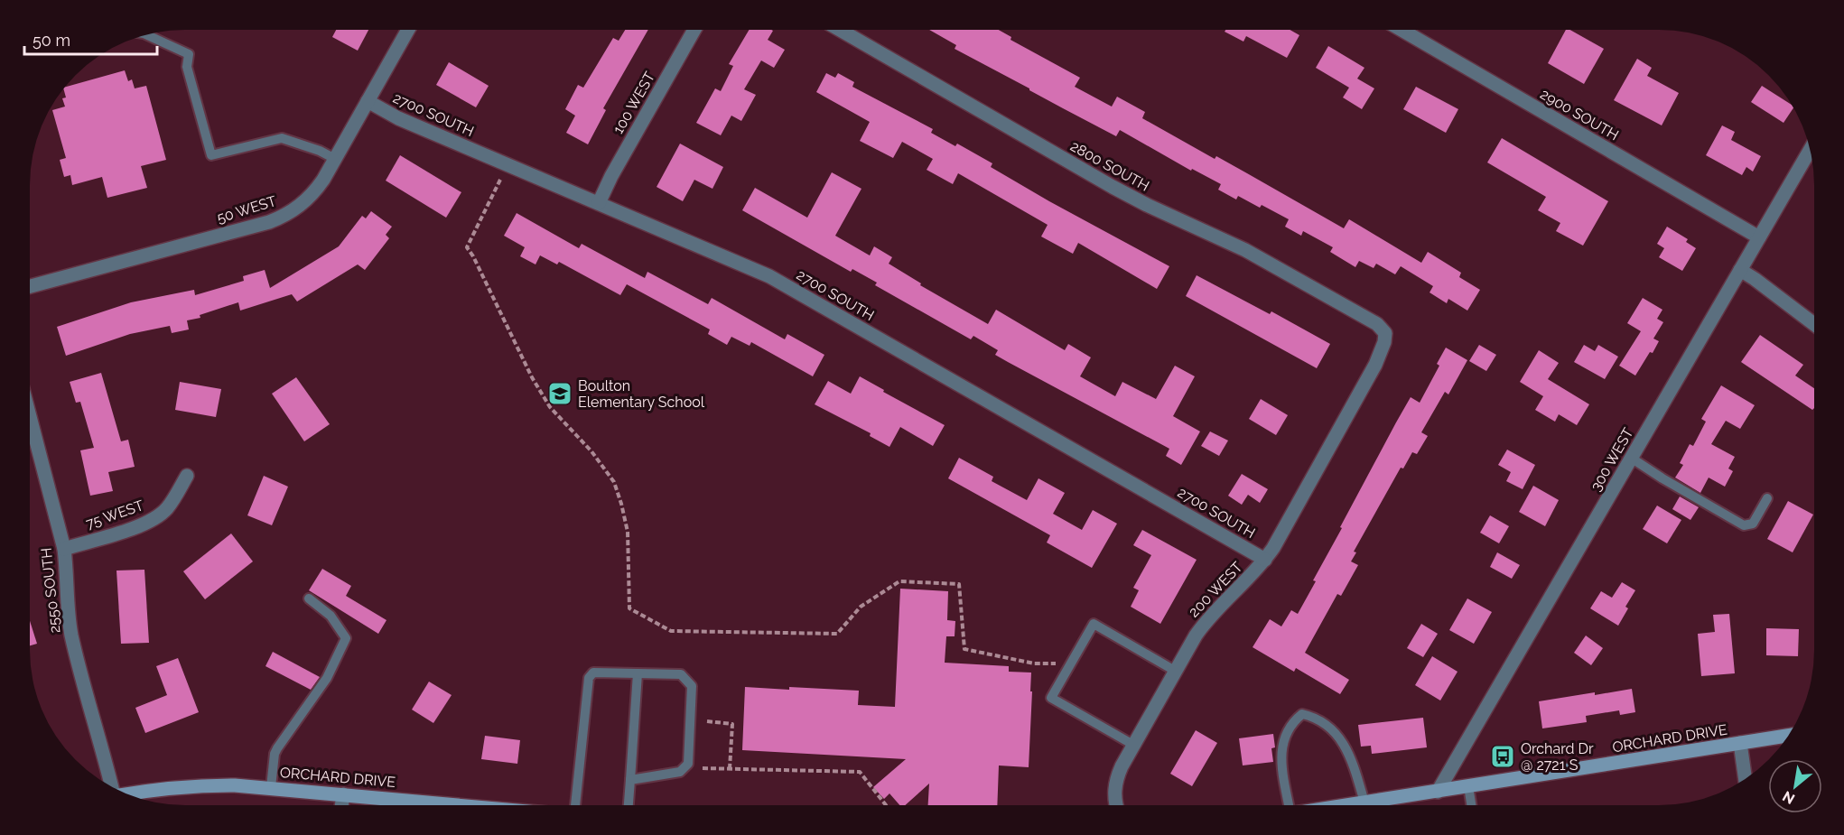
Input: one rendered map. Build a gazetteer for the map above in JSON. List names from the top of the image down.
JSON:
{
  "streets": {
    "main road": ["ORCHARD DRIVE"],
    "street": [
      "100 WEST",
      "2700 SOUTH",
      "2900 SOUTH",
      "2800 SOUTH",
      "50 WEST",
      "300 WEST",
      "75 WEST",
      "200 WEST",
      "2550 SOUTH"
    ]
  },
  "crossings": [
    ["100 WEST", "2700 SOUTH"],
    ["2700 SOUTH", "50 WEST"],
    ["2700 SOUTH", "200 WEST"],
    ["2900 SOUTH", "300 WEST"],
    ["2800 SOUTH", "200 WEST"],
    ["300 WEST", "ORCHARD DRIVE"],
    ["75 WEST", "2550 SOUTH"]
  ],
  "places": {
    "school or university": ["Boulton Elementary School"],
    "bus stop": ["Orchard Dr @ 2721 S"]
  },
  "scale_bar": "50 m",
  "north": "bottom left"
}
